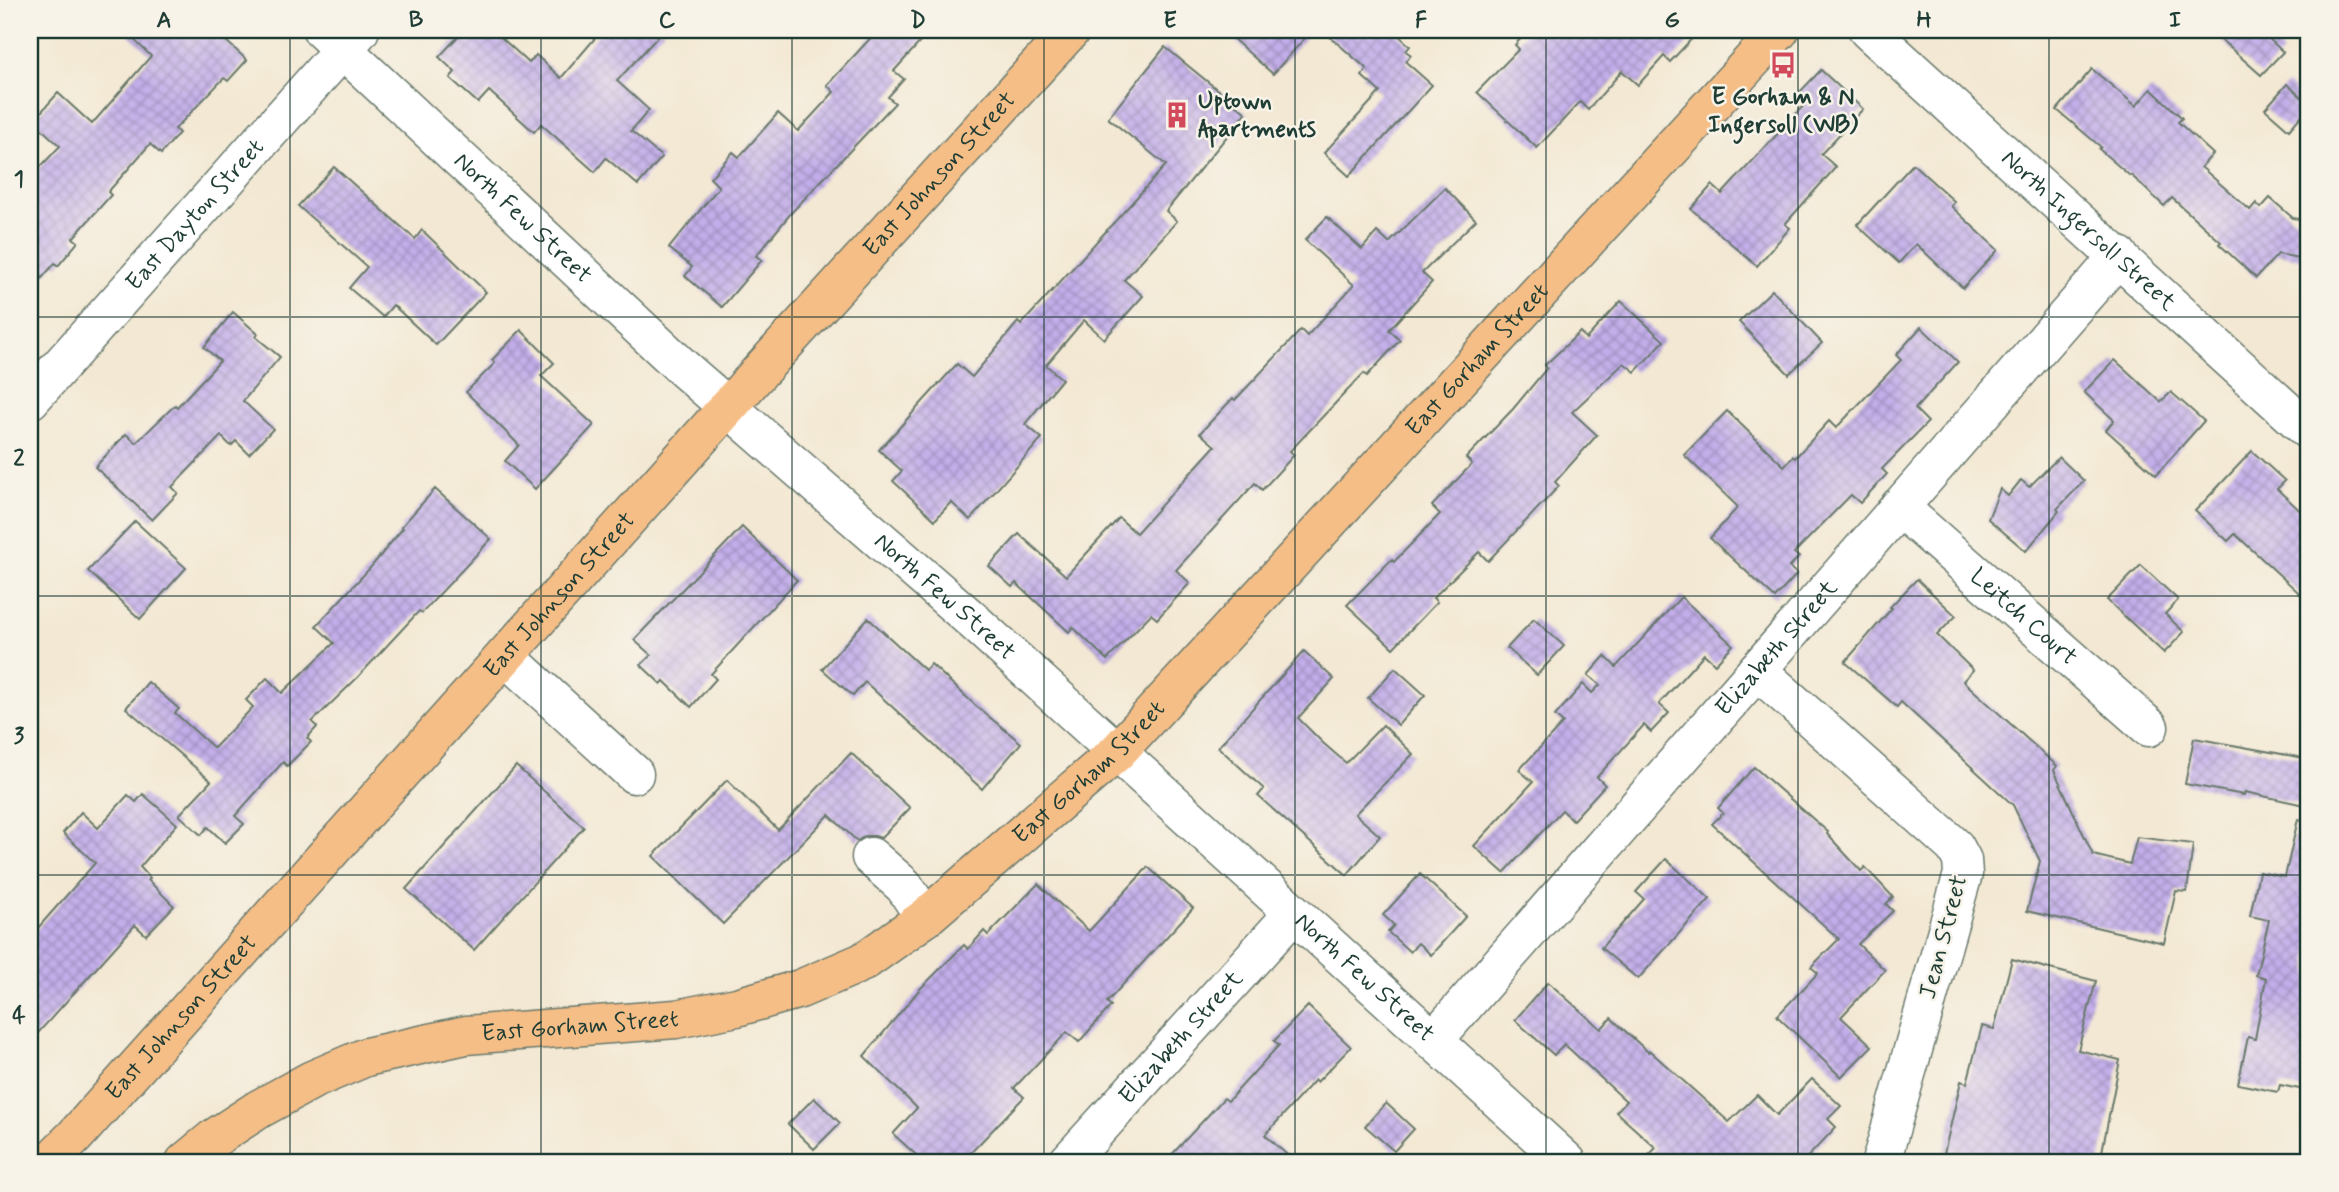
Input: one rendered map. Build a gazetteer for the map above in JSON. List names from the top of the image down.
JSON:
{
  "streets": {
    "main road": ["East Johnson Street", "East Gorham Street"],
    "street": [
      "East Dayton Street",
      "North Few Street",
      "North Ingersoll Street",
      "Leitch Court",
      "Elizabeth Street",
      "Jean Street"
    ]
  },
  "crossings": [
    ["East Johnson Street", "North Few Street"],
    ["East Dayton Street", "North Few Street"],
    ["North Few Street", "East Gorham Street"],
    ["North Few Street", "Elizabeth Street"],
    ["North Ingersoll Street", "Elizabeth Street"],
    ["Leitch Court", "Elizabeth Street"],
    ["Elizabeth Street", "Jean Street"]
  ],
  "places": {
    "bus stop": ["E Gorham & N Ingersoll (WB)"],
    "building": ["Uptown Apartments"]
  },
  "grid": {
    "columns": [
      "A",
      "B",
      "C",
      "D",
      "E",
      "F",
      "G",
      "H",
      "I"
    ],
    "rows": [
      "1",
      "2",
      "3",
      "4"
    ]
  }
}
